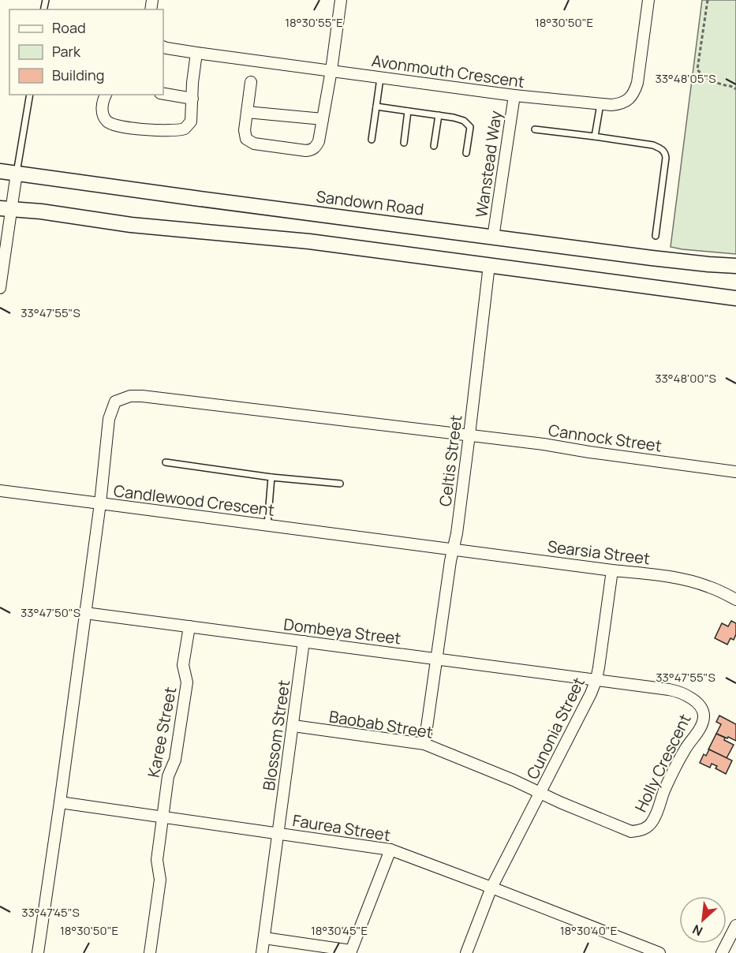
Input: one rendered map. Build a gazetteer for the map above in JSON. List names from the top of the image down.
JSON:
{
  "streets": {
    "main road": ["Sandown Road"],
    "street": [
      "Avonmouth Crescent",
      "Wanstead Way",
      "Cannock Street",
      "Celtis Street",
      "Candlewood Crescent",
      "Searsia Street",
      "Dombeya Street",
      "Baobab Street",
      "Cunonia Street",
      "Karee Street",
      "Blossom Street",
      "Holly Crescent",
      "Faurea Street"
    ]
  },
  "crossings": [
    ["Avonmouth Crescent", "Wanstead Way"],
    ["Wanstead Way", "Sandown Road"],
    ["Cannock Street", "Celtis Street"],
    ["Cannock Street", "Candlewood Crescent"],
    ["Celtis Street", "Candlewood Crescent"],
    ["Celtis Street", "Searsia Street"],
    ["Celtis Street", "Dombeya Street"],
    ["Celtis Street", "Baobab Street"],
    ["Candlewood Crescent", "Searsia Street"],
    ["Candlewood Crescent", "Dombeya Street"],
    ["Candlewood Crescent", "Faurea Street"],
    ["Searsia Street", "Cunonia Street"],
    ["Dombeya Street", "Cunonia Street"],
    ["Dombeya Street", "Karee Street"],
    ["Dombeya Street", "Blossom Street"],
    ["Dombeya Street", "Holly Crescent"],
    ["Baobab Street", "Cunonia Street"],
    ["Baobab Street", "Blossom Street"],
    ["Baobab Street", "Holly Crescent"],
    ["Cunonia Street", "Holly Crescent"],
    ["Cunonia Street", "Faurea Street"],
    ["Karee Street", "Faurea Street"],
    ["Blossom Street", "Faurea Street"]
  ],
  "legend": ["Road", "Park", "Building"],
  "north": "bottom left",
  "coordinates": [
    "18°30'55\"E",
    "18°30'50\"E",
    "33°48'05\"S",
    "33°47'55\"S",
    "33°48'00\"S",
    "33°47'50\"S",
    "33°47'45\"S",
    "18°30'45\"E",
    "18°30'40\"E"
  ]
}
